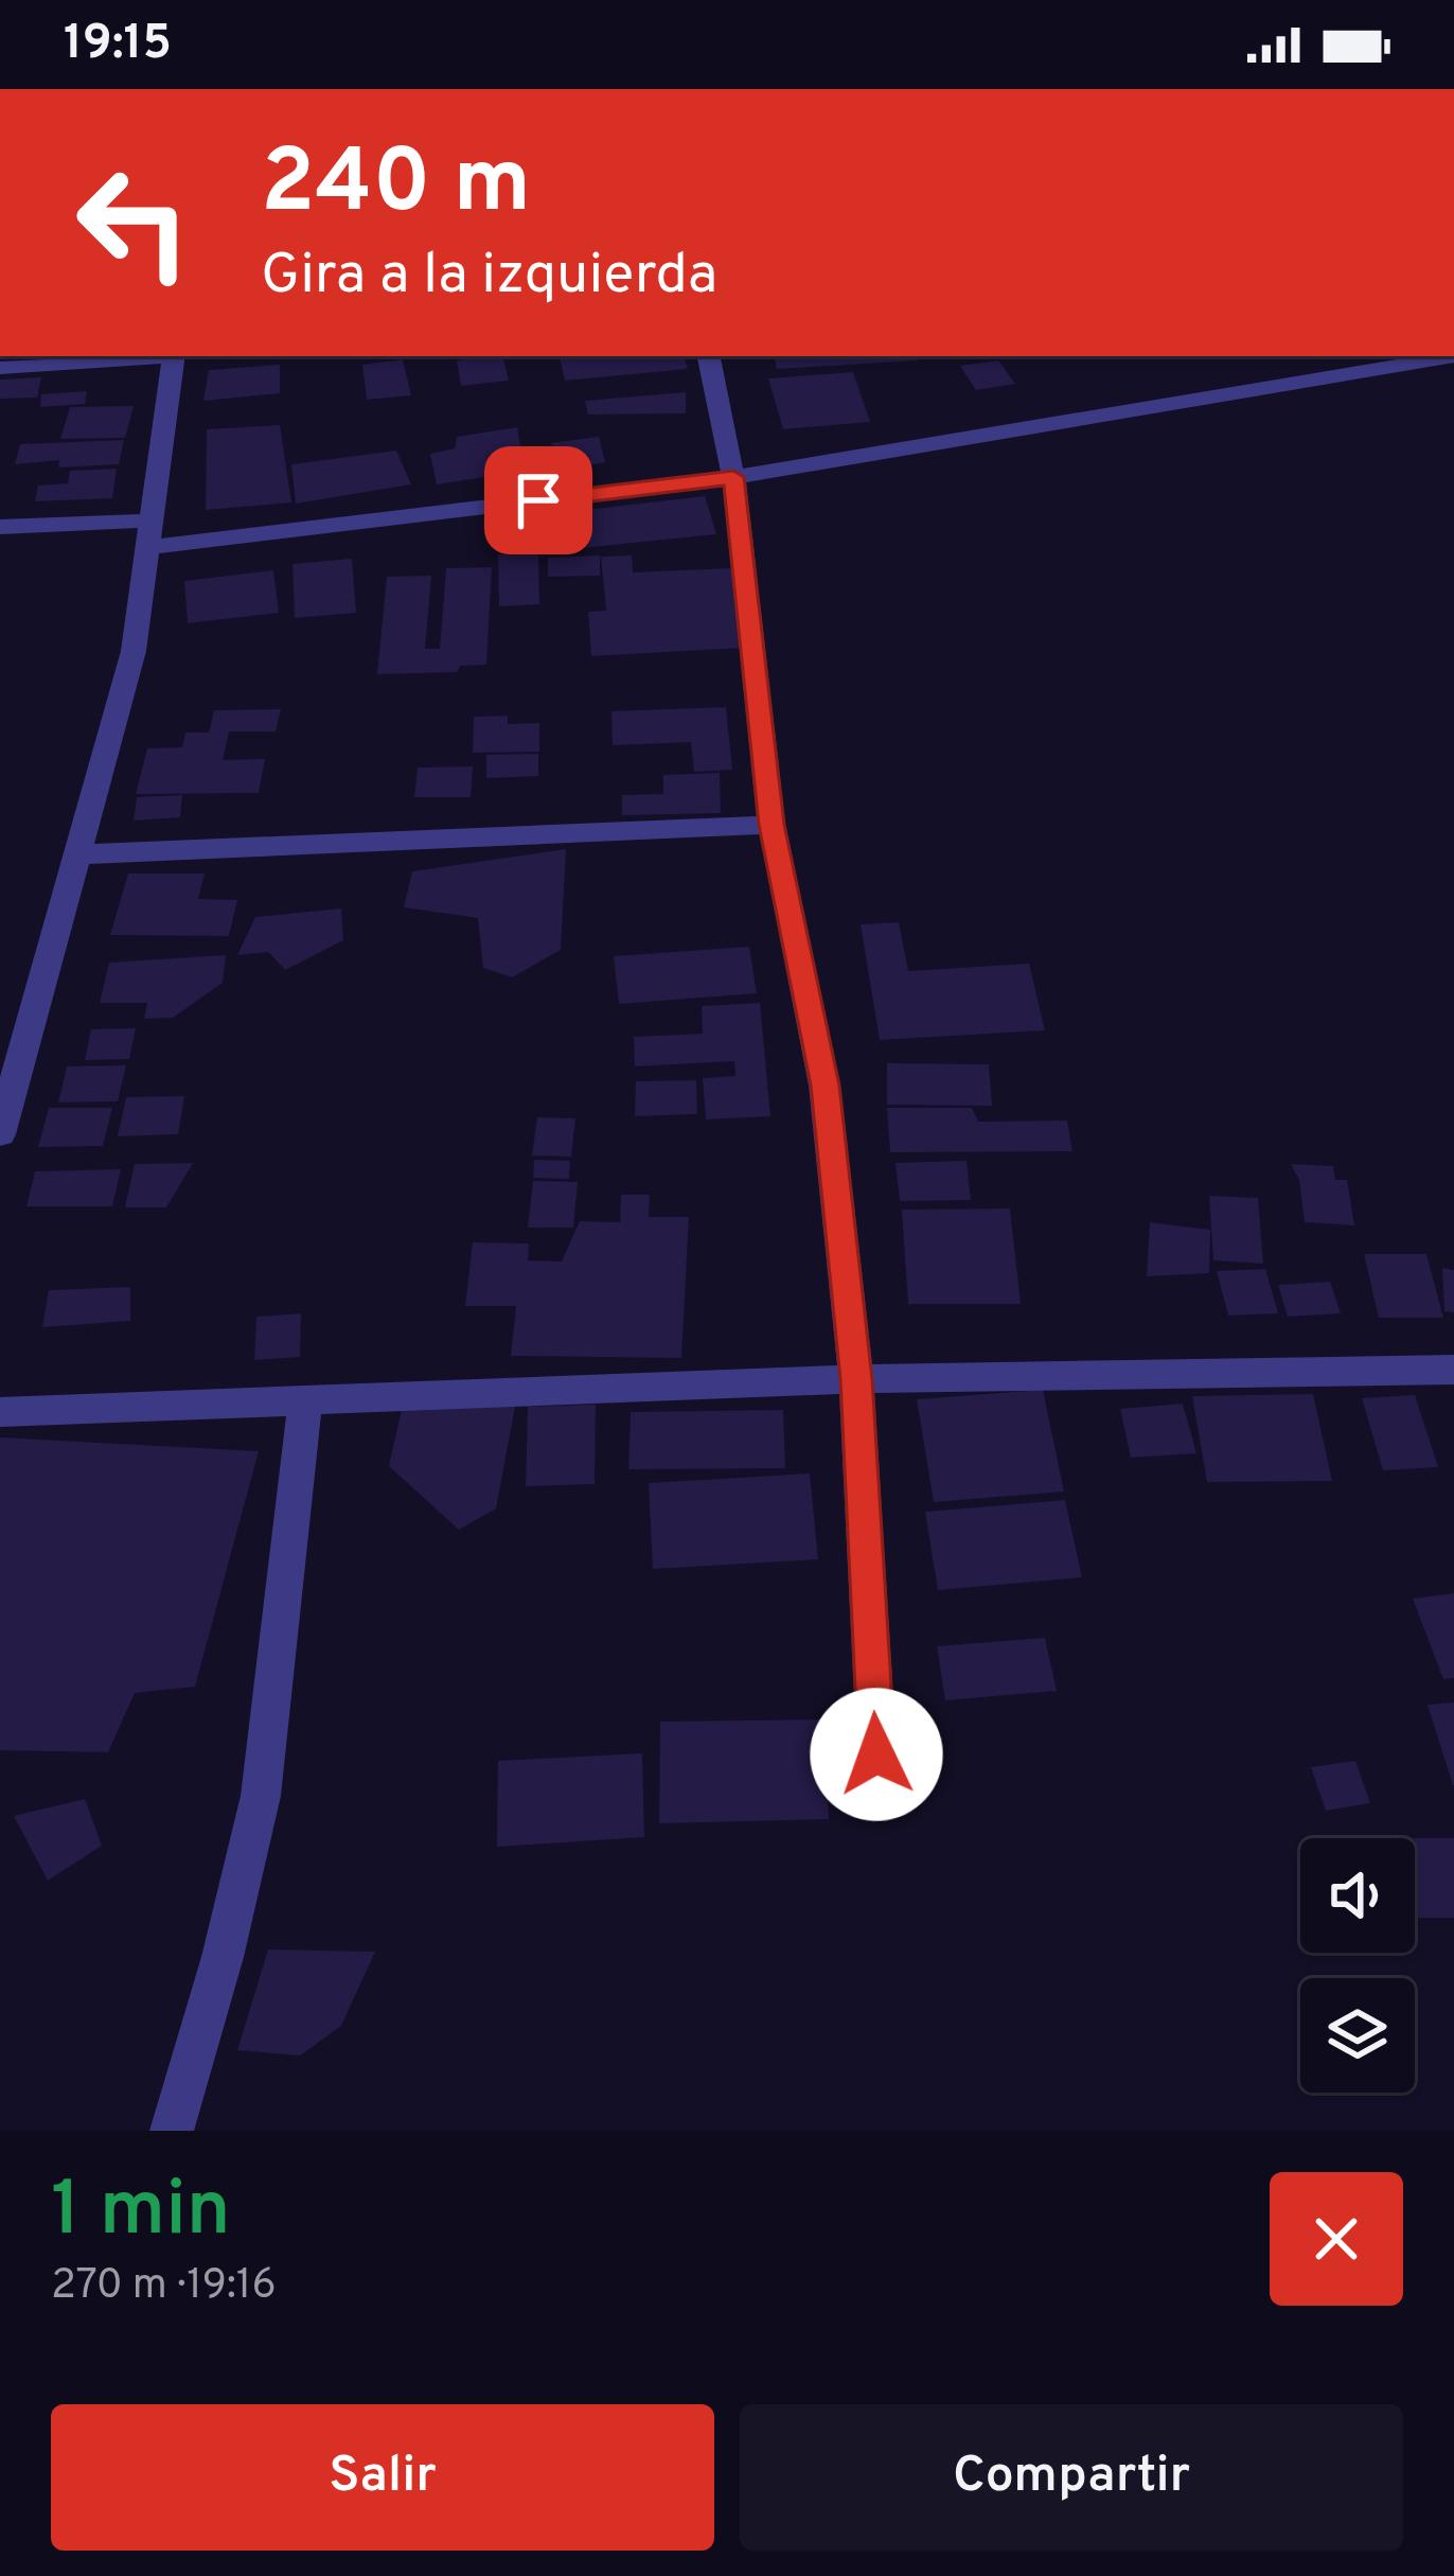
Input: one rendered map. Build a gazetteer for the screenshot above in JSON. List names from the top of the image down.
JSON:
{
  "page": {
    "status": "19:15",
    "turn": ["240 m", "Gira a la izquierda"],
    "heading": ["1 min", "270 m · 19:16"],
    "buttons": ["Salir", "Compartir"]
  }
}
